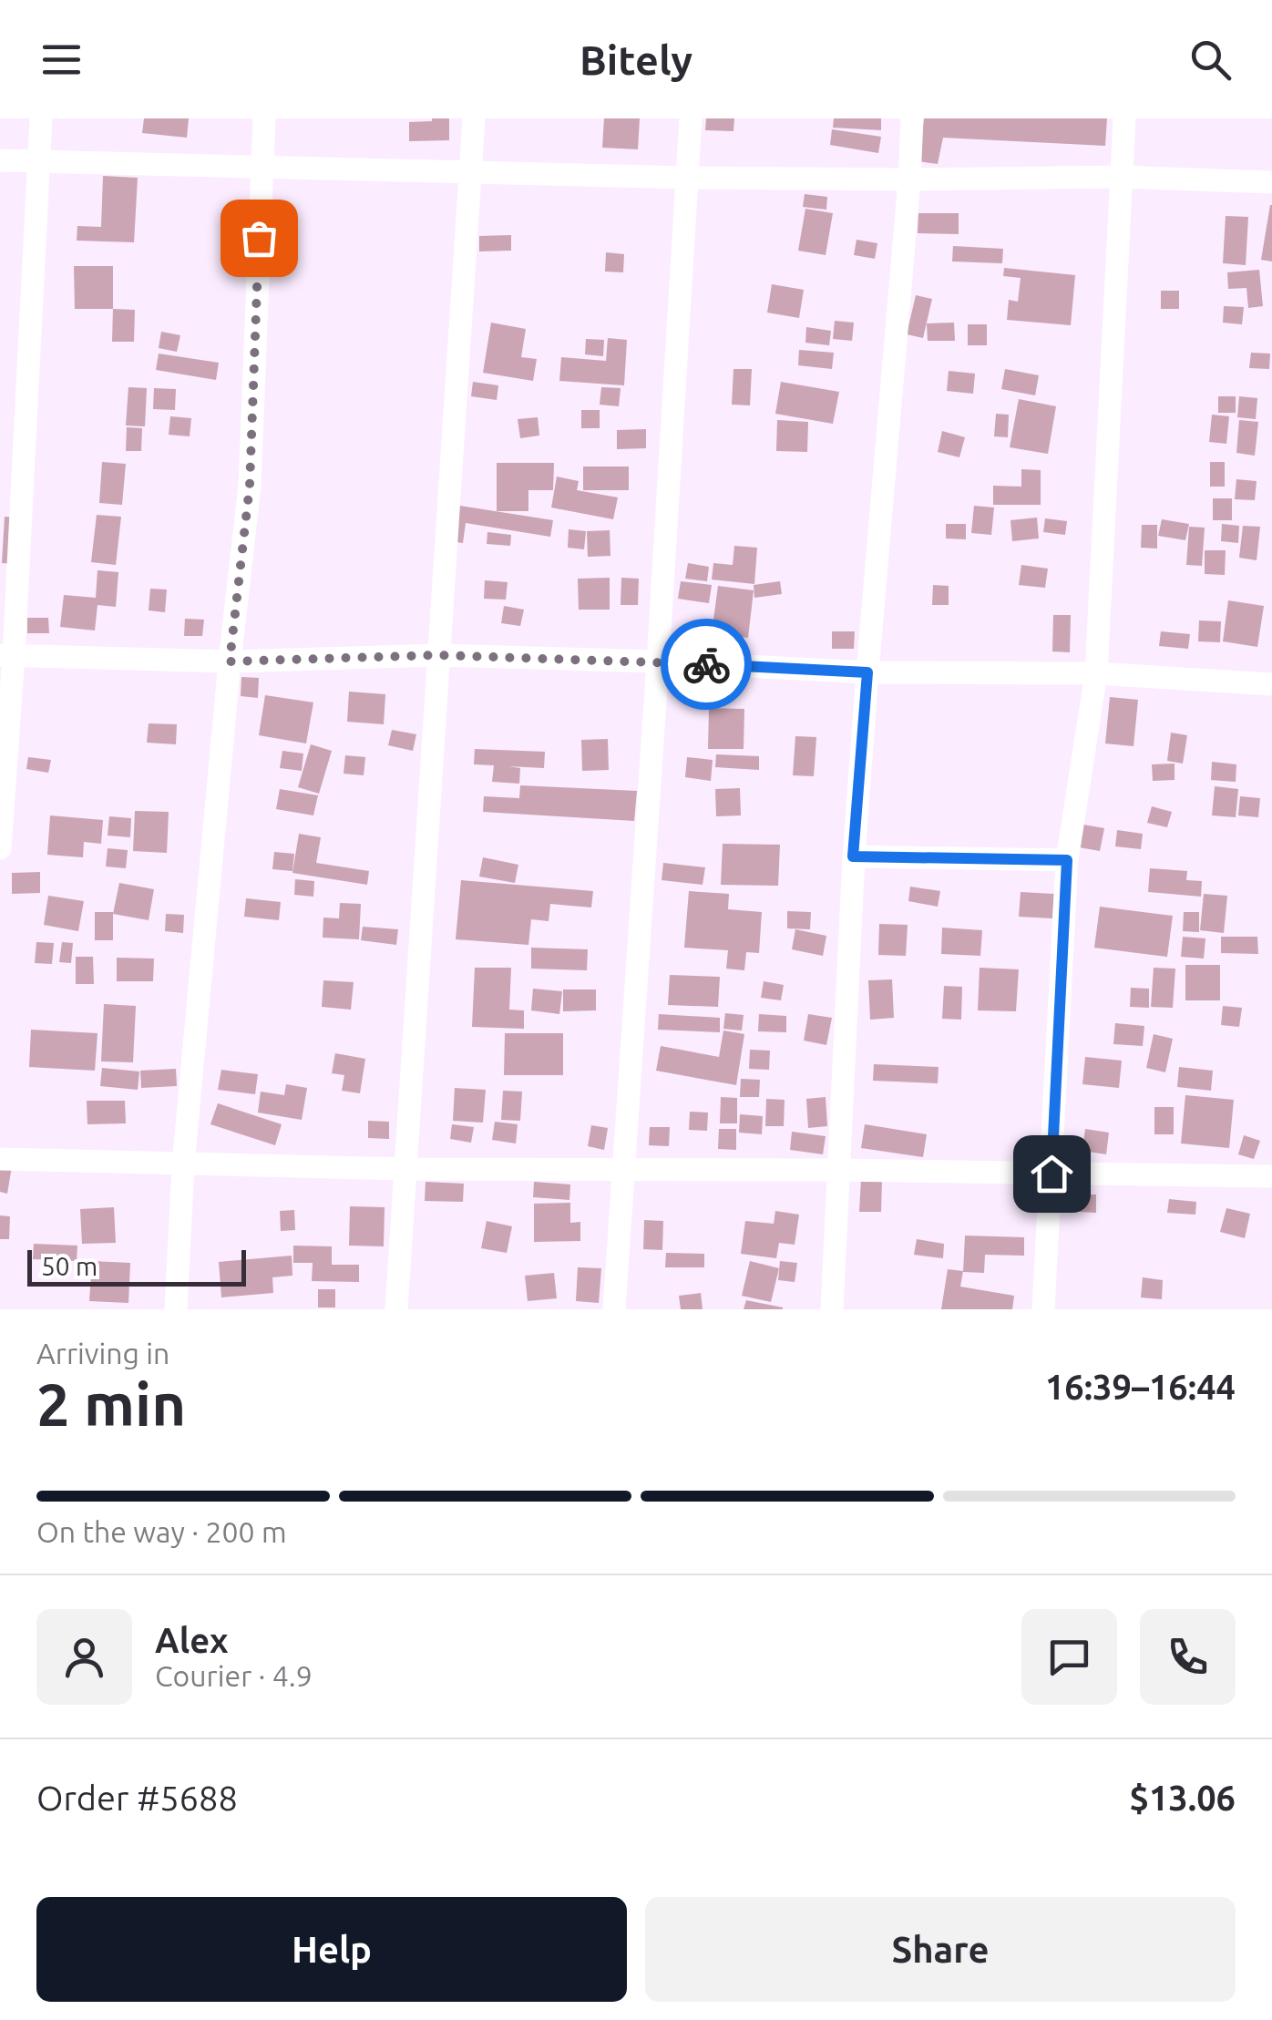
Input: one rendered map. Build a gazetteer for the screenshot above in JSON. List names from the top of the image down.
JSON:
{
  "scale_bar": "50 m",
  "page": {
    "header": "Bitely",
    "scale": "50 m",
    "heading": ["2 min", "Arriving in", "16:39–16:44"],
    "panel": [
      "Alex",
      "Courier · 4.9",
      "Order #5688",
      "$13.06"
    ],
    "bar": "On the way · 200 m",
    "buttons": ["Help", "Share"]
  }
}
